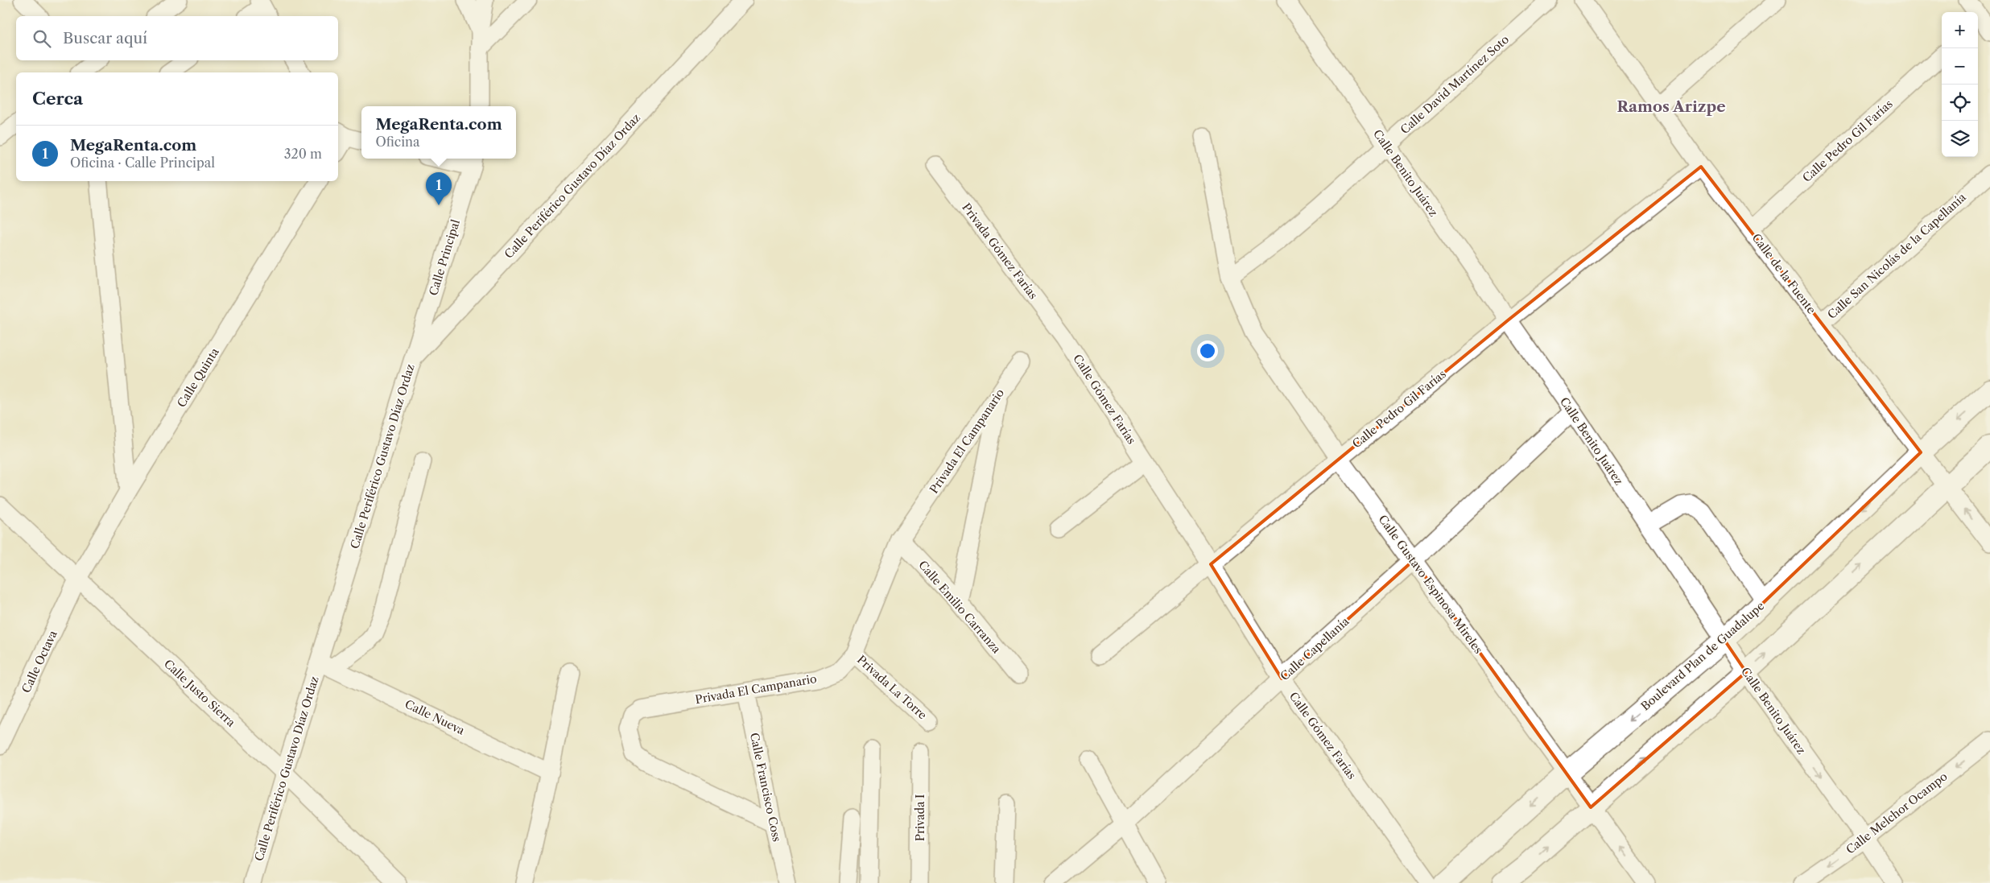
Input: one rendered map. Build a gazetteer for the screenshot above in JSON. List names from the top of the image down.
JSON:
{
  "streets": {
    "main road": ["Boulevard Plan de Guadalupe"],
    "street": [
      "Calle David Martínez Soto",
      "Calle Pedro Gil Farías",
      "Calle Benito Juárez",
      "Calle Periférico Gustavo Díaz Ordaz",
      "Privada Gómez Farías",
      "Calle San Nicolás de la Capellanía",
      "Calle Principal",
      "Calle de la Fuente",
      "Calle Quinta",
      "Calle Gómez Farías",
      "Privada El Campanario",
      "Calle Gustavo Espinosa Mireles",
      "Calle Emilio Carranza",
      "Calle Capellanía",
      "Calle Octava",
      "Privada La Torre",
      "Calle Justo Sierra",
      "Calle Nueva",
      "Calle Francisco Coss",
      "Calle Melchor Ocampo",
      "Privada I"
    ]
  },
  "crossings": [
    ["Calle David Martínez Soto", "Calle Benito Juárez"],
    ["Calle David Martínez Soto", "Calle Gustavo Espinosa Mireles"],
    ["Calle Pedro Gil Farías", "Calle Benito Juárez"],
    ["Calle Pedro Gil Farías", "Calle de la Fuente"],
    ["Calle Pedro Gil Farías", "Calle Gómez Farías"],
    ["Calle Pedro Gil Farías", "Calle Gustavo Espinosa Mireles"],
    ["Calle Benito Juárez", "Calle Capellanía"],
    ["Calle Benito Juárez", "Boulevard Plan de Guadalupe"],
    ["Calle Benito Juárez", "Calle Melchor Ocampo"],
    ["Calle Periférico Gustavo Díaz Ordaz", "Calle Principal"],
    ["Calle Periférico Gustavo Díaz Ordaz", "Calle Justo Sierra"],
    ["Calle Periférico Gustavo Díaz Ordaz", "Calle Nueva"],
    ["Privada Gómez Farías", "Calle Gómez Farías"],
    ["Calle San Nicolás de la Capellanía", "Calle de la Fuente"],
    ["Calle de la Fuente", "Boulevard Plan de Guadalupe"],
    ["Calle Quinta", "Calle Octava"],
    ["Calle Quinta", "Calle Justo Sierra"],
    ["Calle Gómez Farías", "Calle Capellanía"],
    ["Privada El Campanario", "Calle Emilio Carranza"],
    ["Privada El Campanario", "Privada La Torre"],
    ["Privada El Campanario", "Calle Francisco Coss"],
    ["Calle Gustavo Espinosa Mireles", "Calle Capellanía"],
    ["Calle Gustavo Espinosa Mireles", "Boulevard Plan de Guadalupe"],
    ["Calle Octava", "Calle Justo Sierra"]
  ],
  "one_way": ["Calle Melchor Ocampo"],
  "districts": ["Ramos Arizpe"],
  "page": {
    "map_buttons": ["+", "−"],
    "search": "Buscar aquí",
    "heading": "Cerca",
    "popup": ["MegaRenta.com", "Oficina"],
    "list": [
      {
        "mark": "1",
        "name": "MegaRenta.com",
        "note": "Oficina · Calle Principal",
        "value": "320 m"
      }
    ],
    "pins": "1"
  }
}
